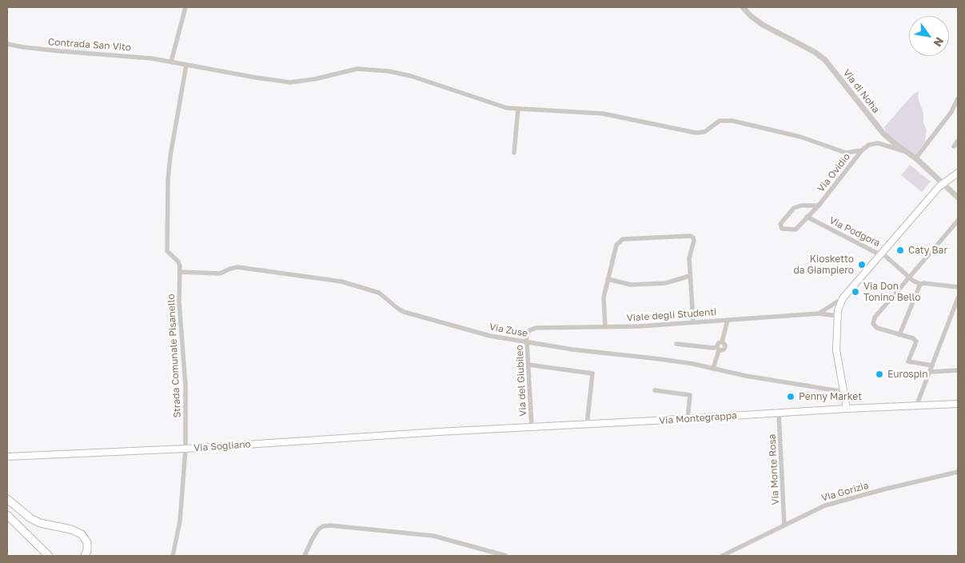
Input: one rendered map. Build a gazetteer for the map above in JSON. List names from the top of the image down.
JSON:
{
  "streets": {
    "main road": ["Via Montegrappa", "Via Sogliano"],
    "street": [
      "Contrada San Vito",
      "Via di Noha",
      "Via Ovidio",
      "Via Podgora",
      "Viale degli Studenti",
      "Via Zuse",
      "Strada Comunale Pisanello",
      "Via del Giubileo",
      "Via Monte Rosa",
      "Via Gorizia"
    ]
  },
  "crossings": [
    ["Contrada San Vito", "Via Ovidio"],
    ["Via Ovidio", "Via Podgora"],
    ["Viale degli Studenti", "Via del Giubileo"],
    ["Via Zuse", "Strada Comunale Pisanello"],
    ["Via Zuse", "Via del Giubileo"],
    ["Strada Comunale Pisanello", "Via Sogliano"],
    ["Via del Giubileo", "Via Montegrappa"],
    ["Via Montegrappa", "Via Sogliano"],
    ["Via Montegrappa", "Via Monte Rosa"],
    ["Via Monte Rosa", "Via Gorizia"]
  ],
  "places": [
    "Caty Bar",
    "Kiosketto da Giampiero",
    "Via Don Tonino Bello",
    "Eurospin",
    "Penny Market"
  ],
  "north": "bottom right"
}
